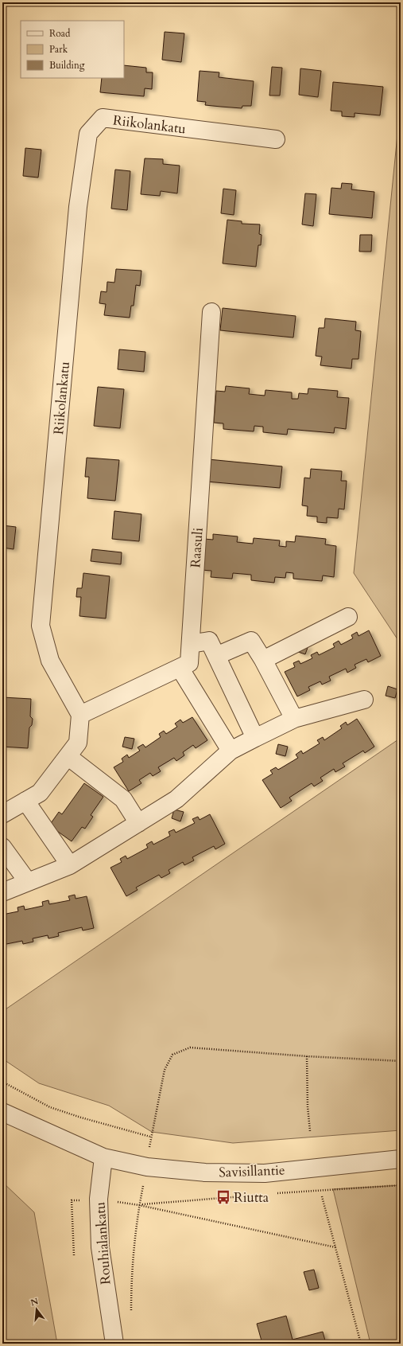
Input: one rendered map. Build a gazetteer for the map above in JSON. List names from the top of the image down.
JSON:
{
  "streets": {
    "street": [
      "Riikolankatu",
      "Raasuli",
      "Savisillantie",
      "Rouhialankatu"
    ]
  },
  "crossings": [
    ["Riikolankatu", "Raasuli"],
    ["Savisillantie", "Rouhialankatu"]
  ],
  "places": {
    "bus stop": ["Riutta"]
  },
  "legend": ["Road", "Park", "Building"],
  "north": "top"
}
